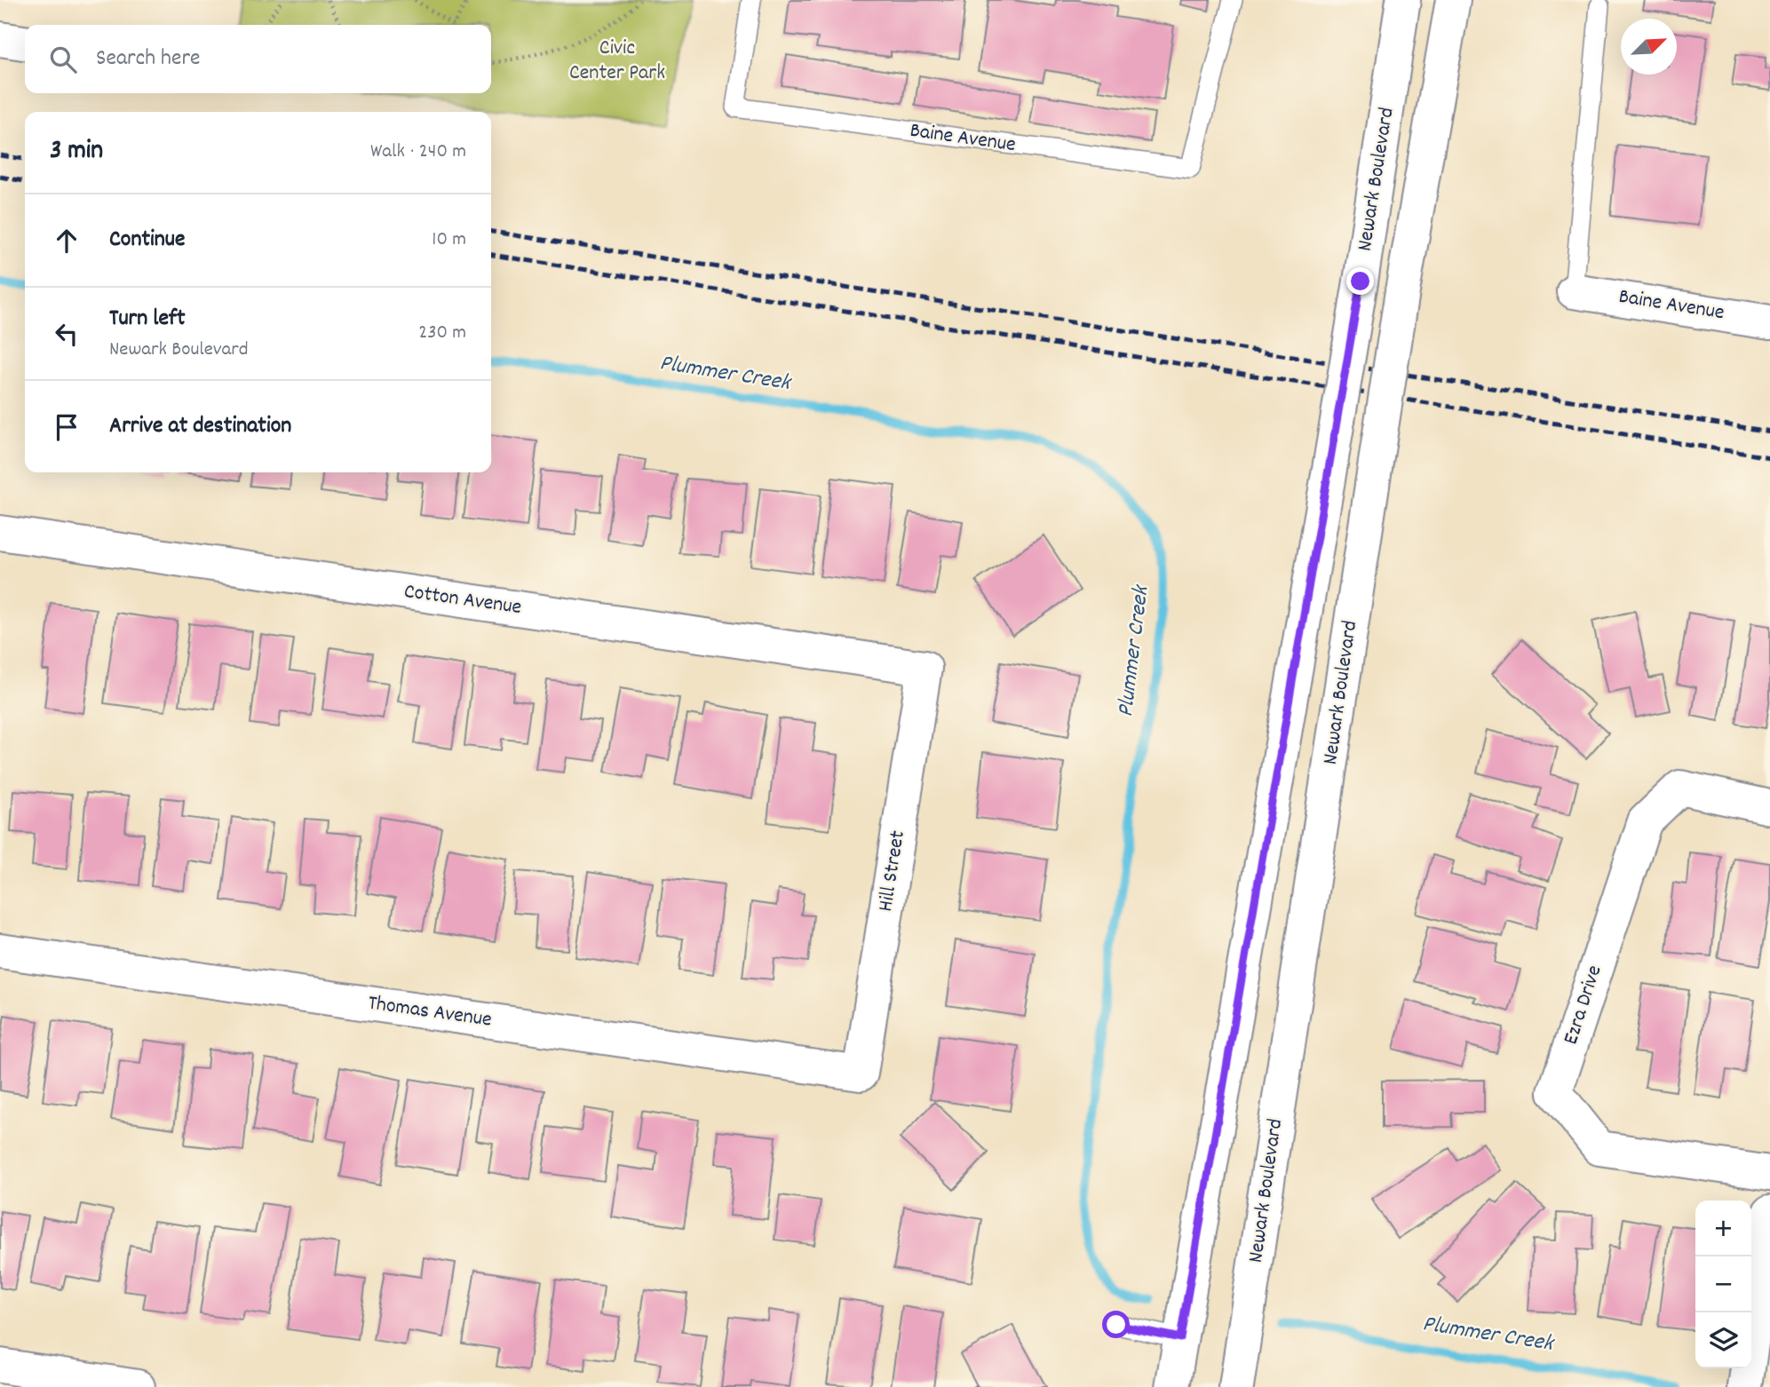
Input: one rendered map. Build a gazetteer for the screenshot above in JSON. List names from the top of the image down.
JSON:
{
  "streets": {
    "street": [
      "Baine Avenue",
      "Newark Boulevard",
      "Cotton Avenue",
      "Hill Street",
      "Ezra Drive",
      "Thomas Avenue"
    ]
  },
  "crossings": [
    ["Cotton Avenue", "Hill Street"],
    ["Hill Street", "Thomas Avenue"]
  ],
  "water": ["Plummer Creek"],
  "parks": ["Civic Center Park"],
  "north": "top right",
  "page": {
    "search": "Search here",
    "heading": ["3 min", "Walk · 240 m"],
    "list": [
      ["Continue", "10 m"],
      ["Turn left", "Newark Boulevard", "230 m"],
      "Arrive at destination"
    ],
    "map_buttons": ["+", "−"]
  }
}
